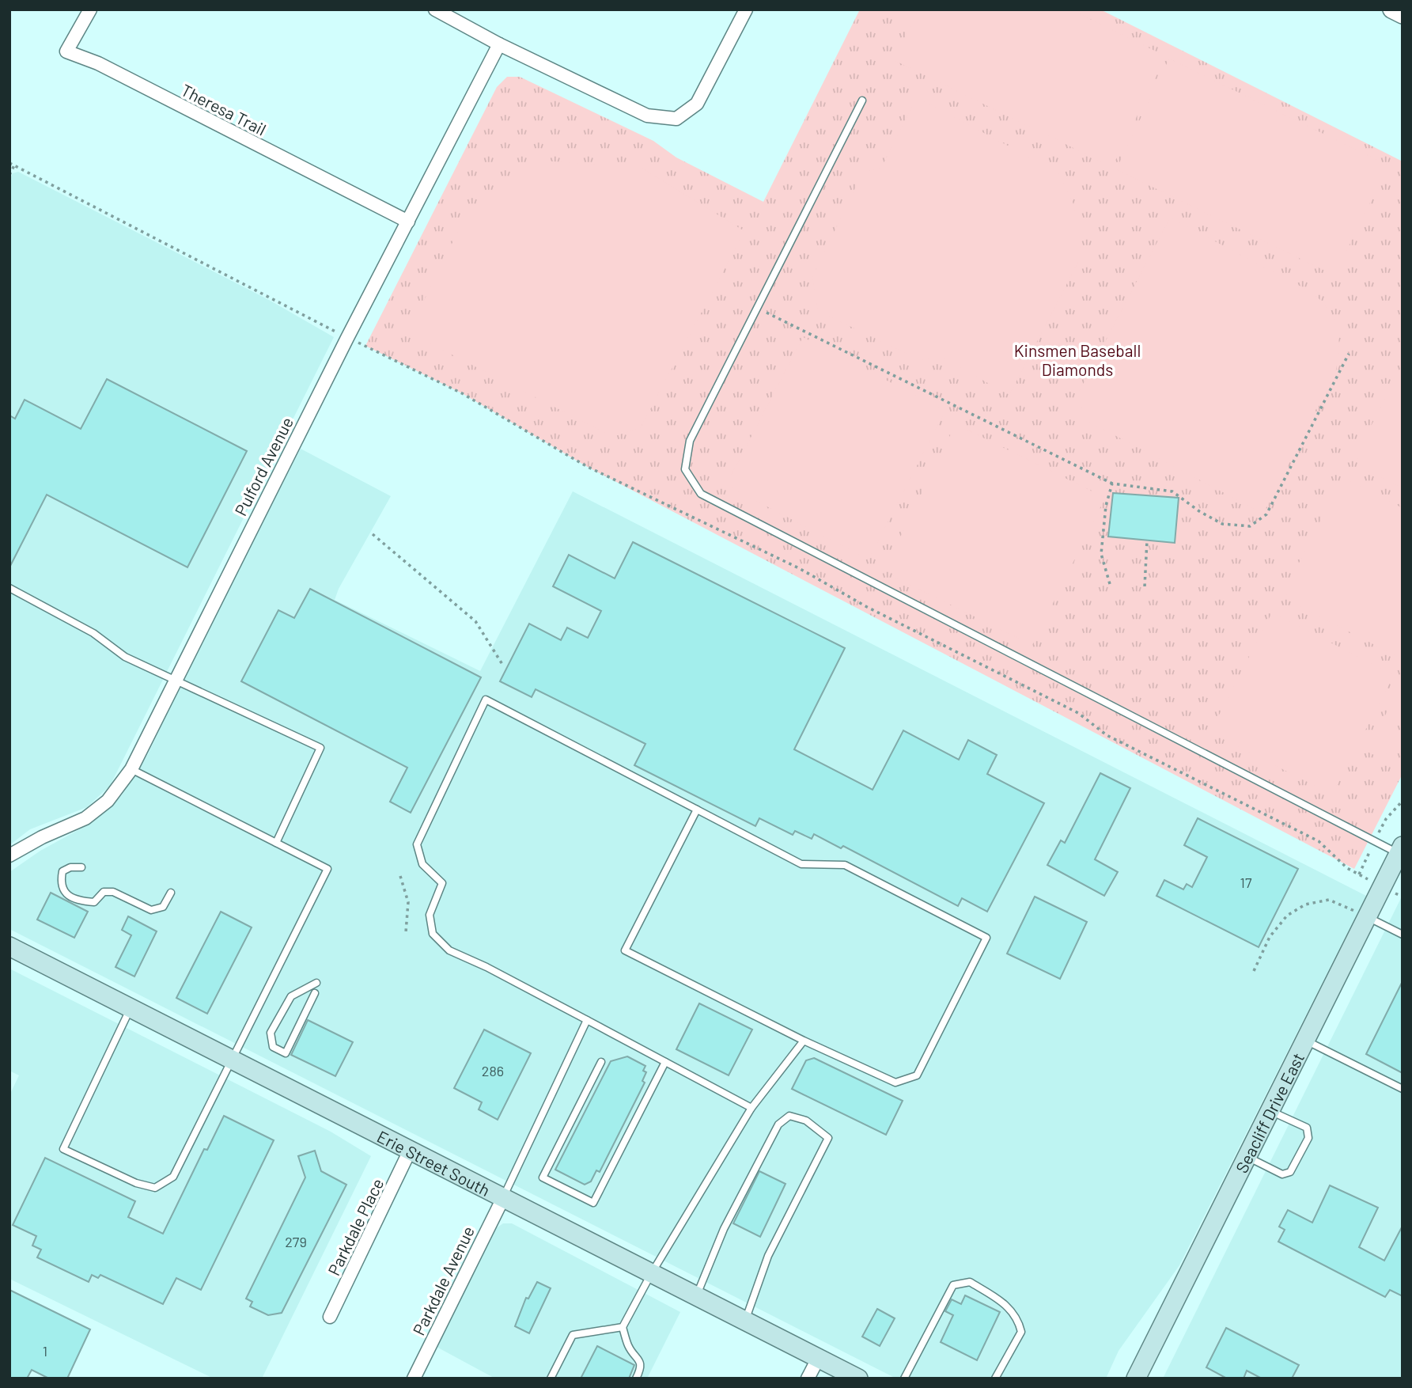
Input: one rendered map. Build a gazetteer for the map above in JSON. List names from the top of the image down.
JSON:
{
  "streets": {
    "main road": ["Seacliff Drive East", "Erie Street South"],
    "street": [
      "Theresa Trail",
      "Pulford Avenue",
      "Parkdale Place",
      "Parkdale Avenue"
    ]
  },
  "crossings": [
    ["Theresa Trail", "Pulford Avenue"],
    ["Erie Street South", "Parkdale Place"],
    ["Erie Street South", "Parkdale Avenue"]
  ],
  "parks": ["Kinsmen Baseball Diamonds"],
  "house_numbers": [
    "17",
    "286",
    "279",
    "1"
  ]
}
